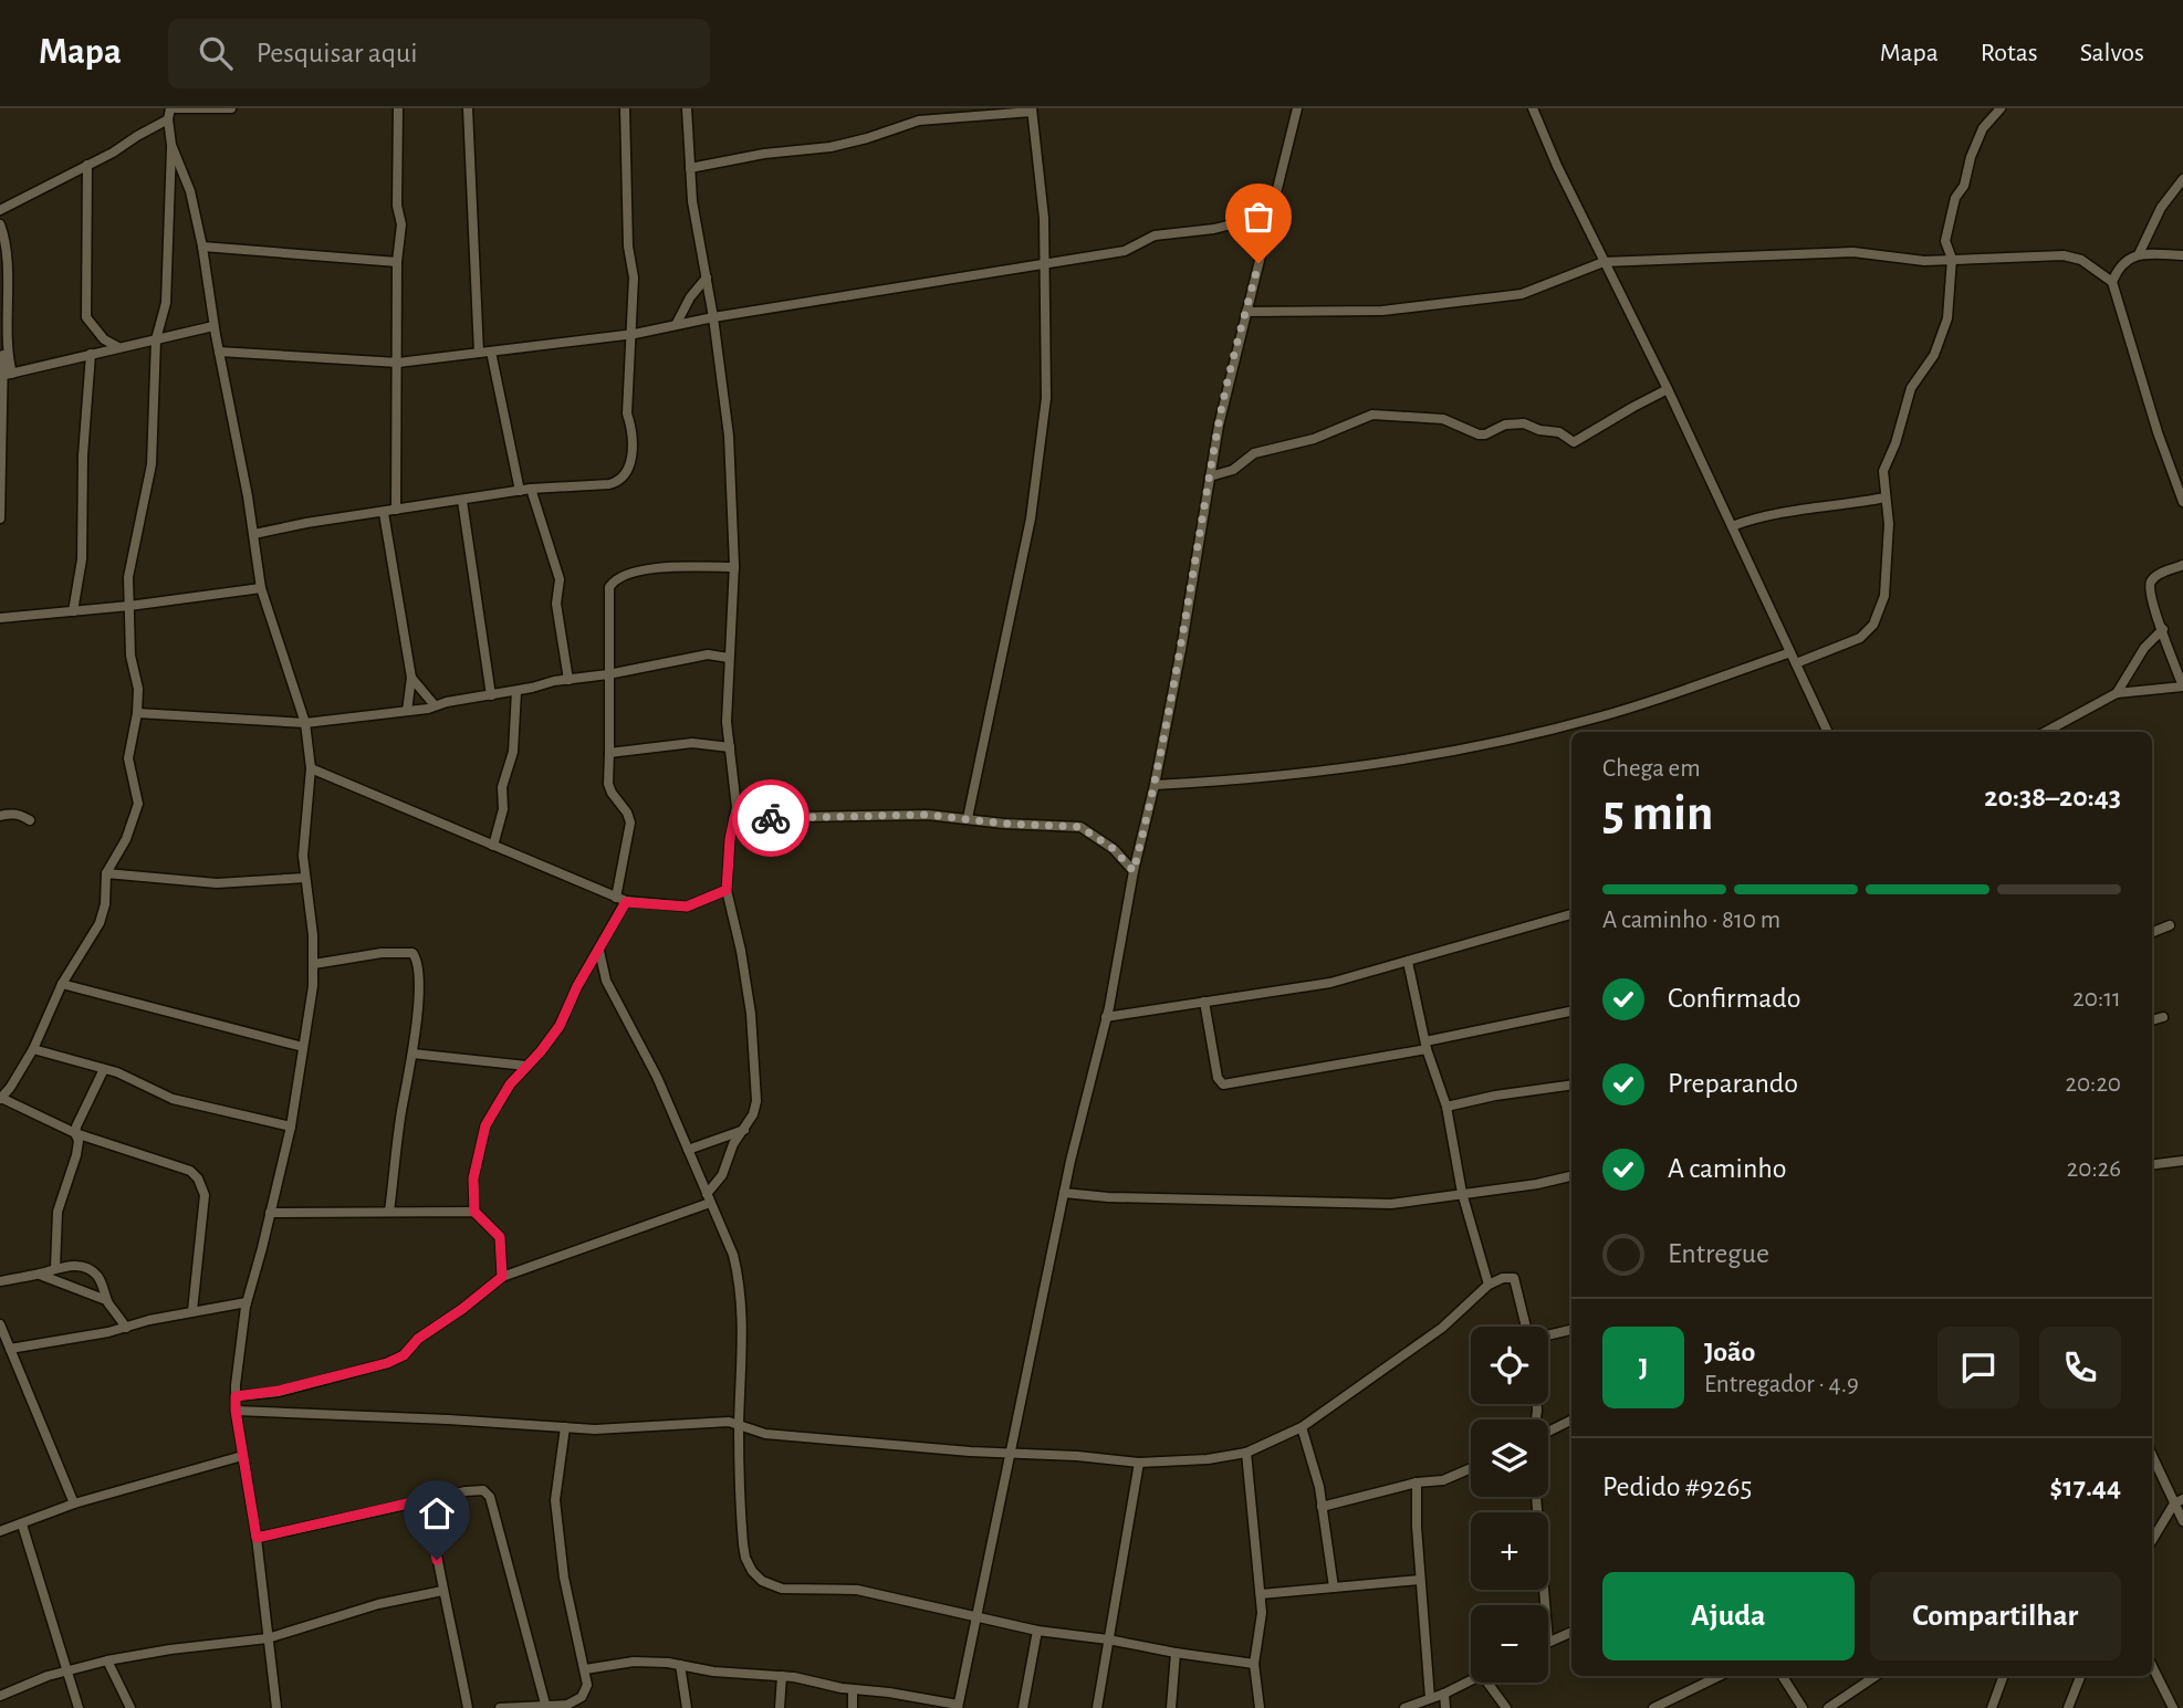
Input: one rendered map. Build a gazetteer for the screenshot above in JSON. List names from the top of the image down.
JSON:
{
  "page": {
    "header": "Mapa",
    "search": "Pesquisar aqui",
    "nav": ["Mapa", "Rotas", "Salvos"],
    "heading": ["5 min", "Chega em", "20:38–20:43"],
    "panel": [
      "João",
      "Entregador · 4.9",
      "Pedido #9265",
      "$17.44"
    ],
    "bar": "A caminho · 810 m",
    "list": [
      ["Confirmado", "20:11"],
      ["Preparando", "20:20"],
      ["A caminho", "20:26"],
      "Entregue"
    ],
    "map_buttons": ["+", "−"],
    "round": "J",
    "buttons": ["Ajuda", "Compartilhar"]
  }
}
